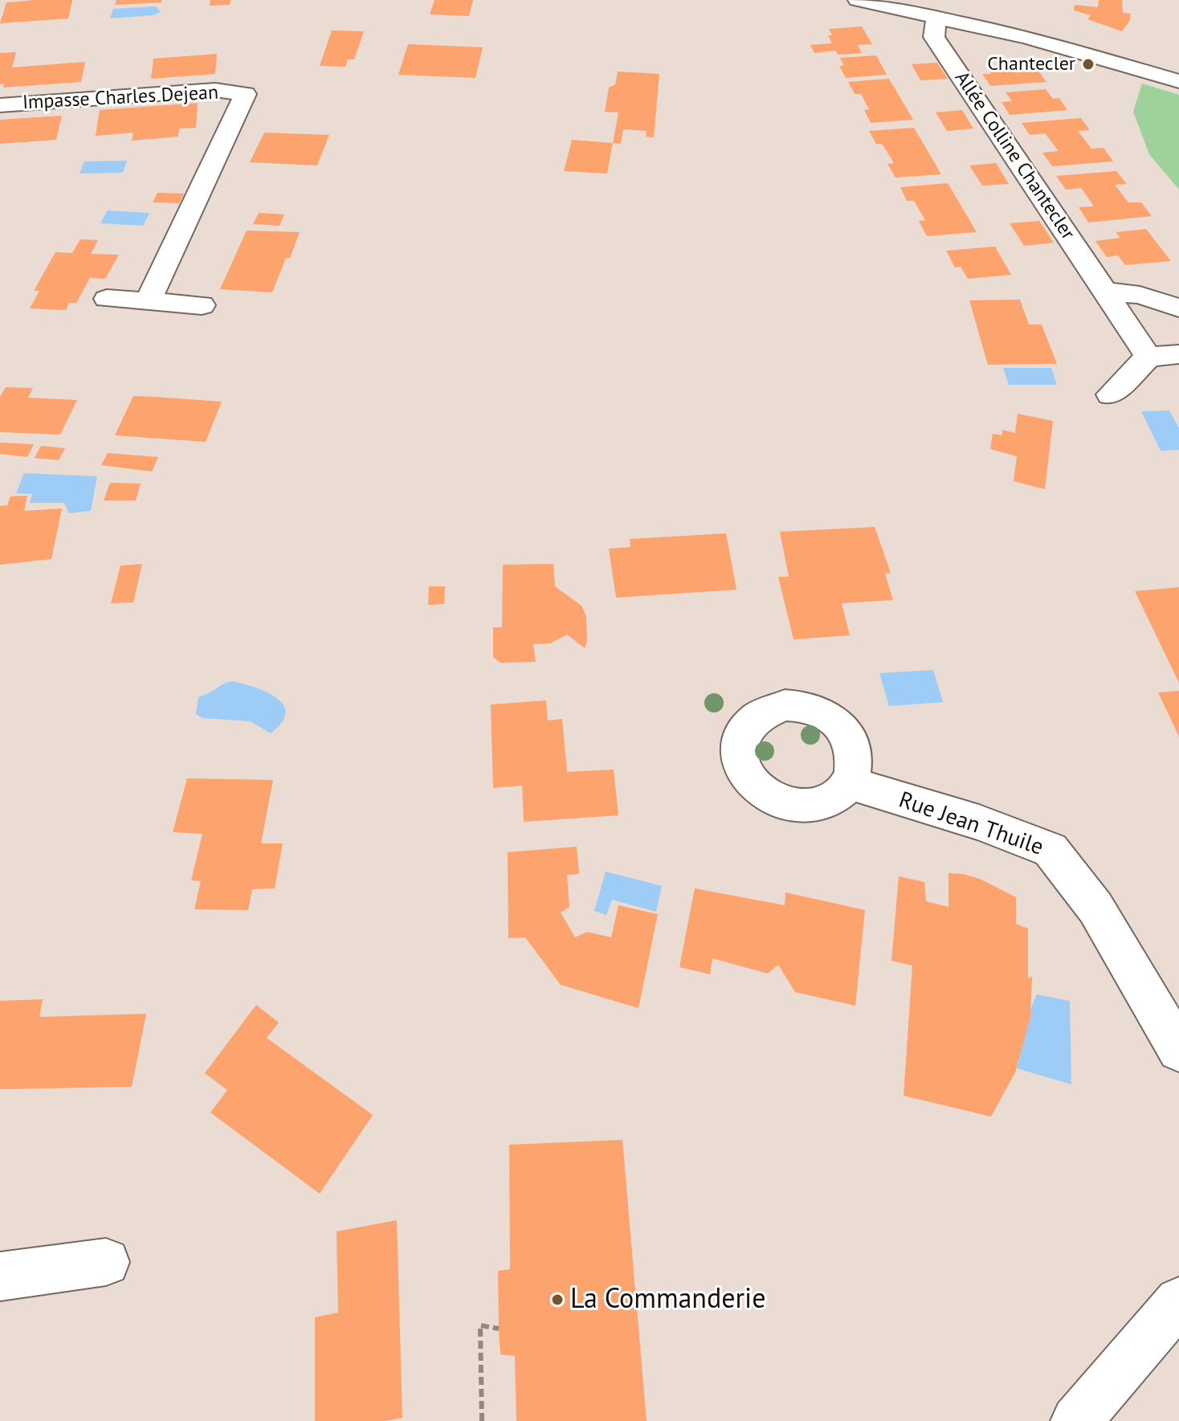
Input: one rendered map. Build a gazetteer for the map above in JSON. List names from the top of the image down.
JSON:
{
  "streets": {
    "street": ["Impasse Charles Dejean", "Allée Colline Chantecler", "Rue Jean Thuile"]
  },
  "places": ["Chantecler", "La Commanderie"]
}
